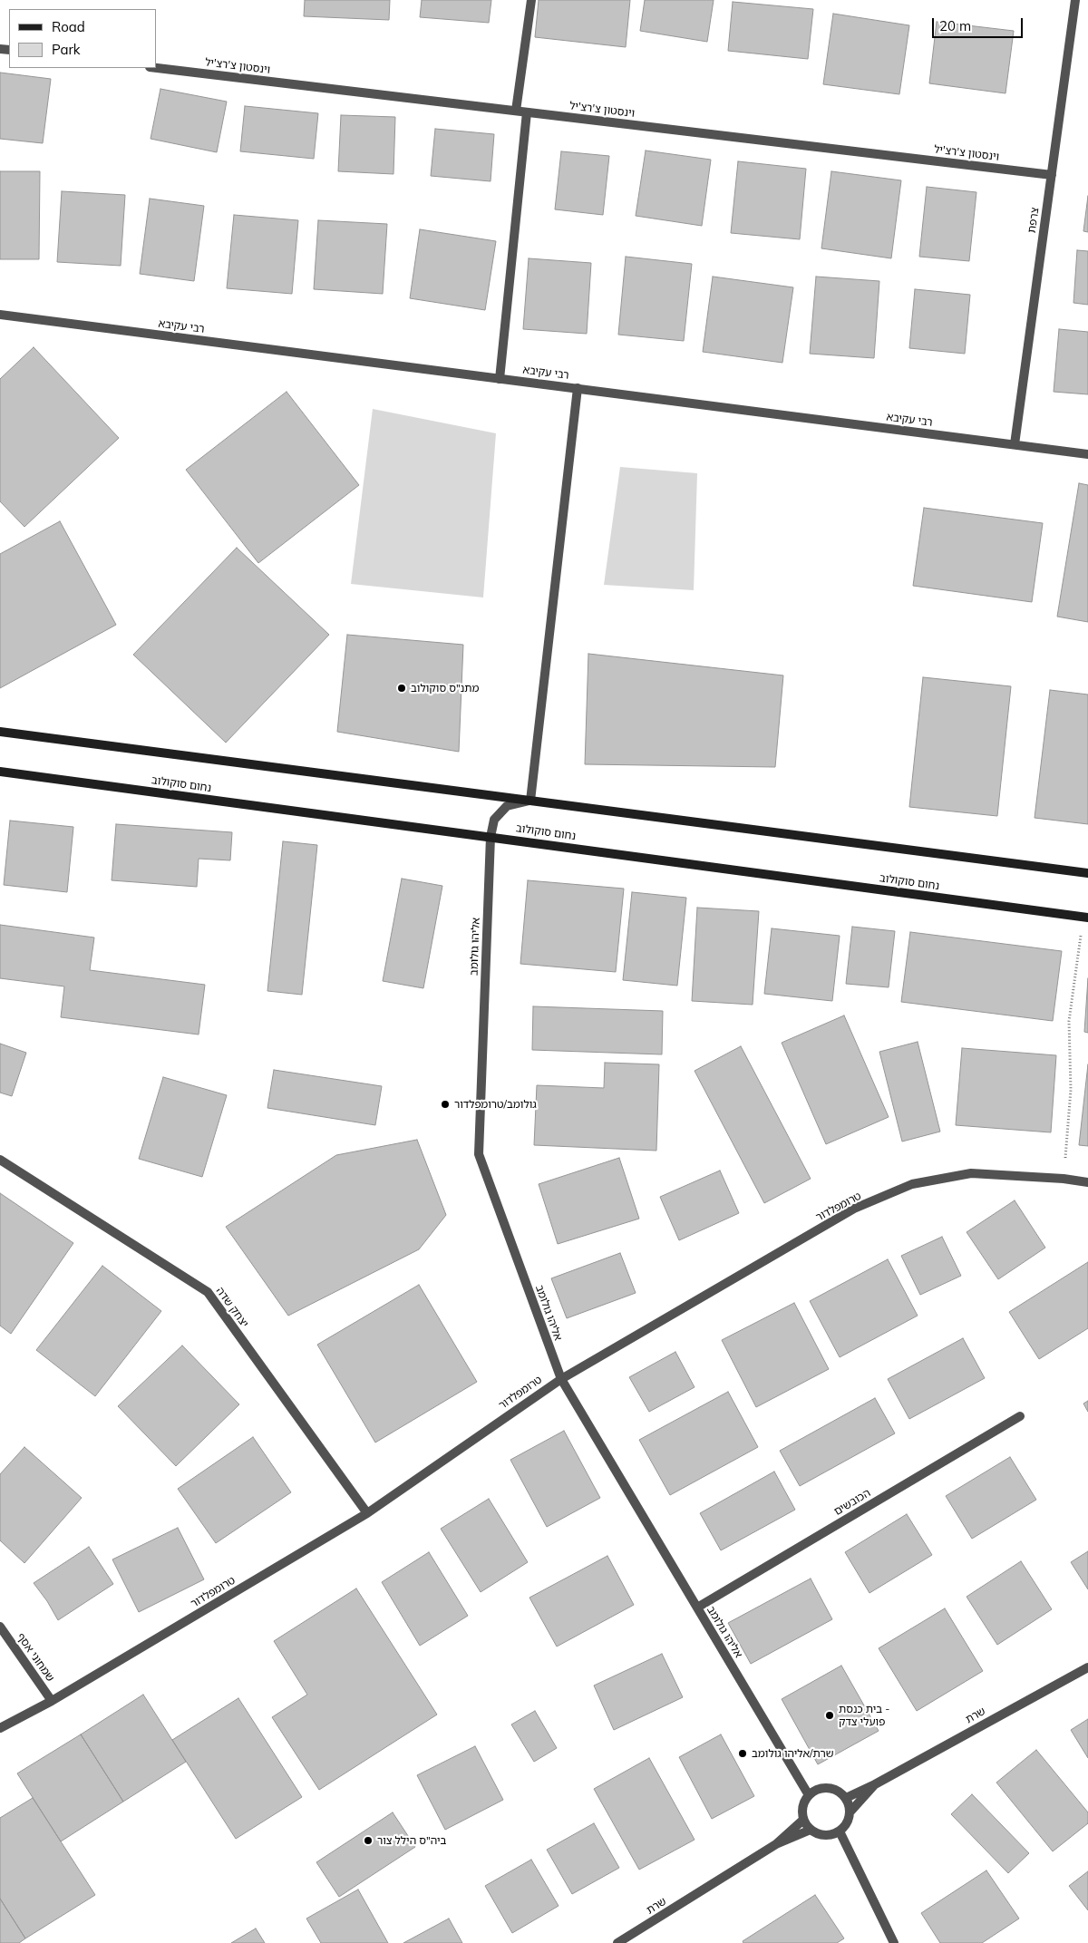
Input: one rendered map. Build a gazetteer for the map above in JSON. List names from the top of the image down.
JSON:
{
  "streets": {
    "main road": ["נחום סוקולוב"],
    "street": [
      "וינסטון צ'רצ'יל",
      "צרפת",
      "רבי עקיבא",
      "אליהו גולומב",
      "טרומפלדור",
      "יצחק שדה",
      "הכובשים",
      "שמחוני אסף",
      "שרת"
    ]
  },
  "crossings": [
    ["וינסטון צ'רצ'יל", "צרפת"],
    ["צרפת", "רבי עקיבא"],
    ["נחום סוקולוב", "אליהו גולומב"],
    ["אליהו גולומב", "טרומפלדור"],
    ["אליהו גולומב", "הכובשים"],
    ["אליהו גולומב", "שרת"],
    ["טרומפלדור", "יצחק שדה"],
    ["טרומפלדור", "שמחוני אסף"]
  ],
  "places": [
    "מתנ\"ס סוקולוב",
    "גולומב/טרומפלדור",
    "בית כנסת - פועלי צדק",
    "שרת/אליהו גולומב",
    "ביה\"ס הילל צור"
  ],
  "legend": ["Road", "Park"],
  "scale_bar": "20 m"
}
